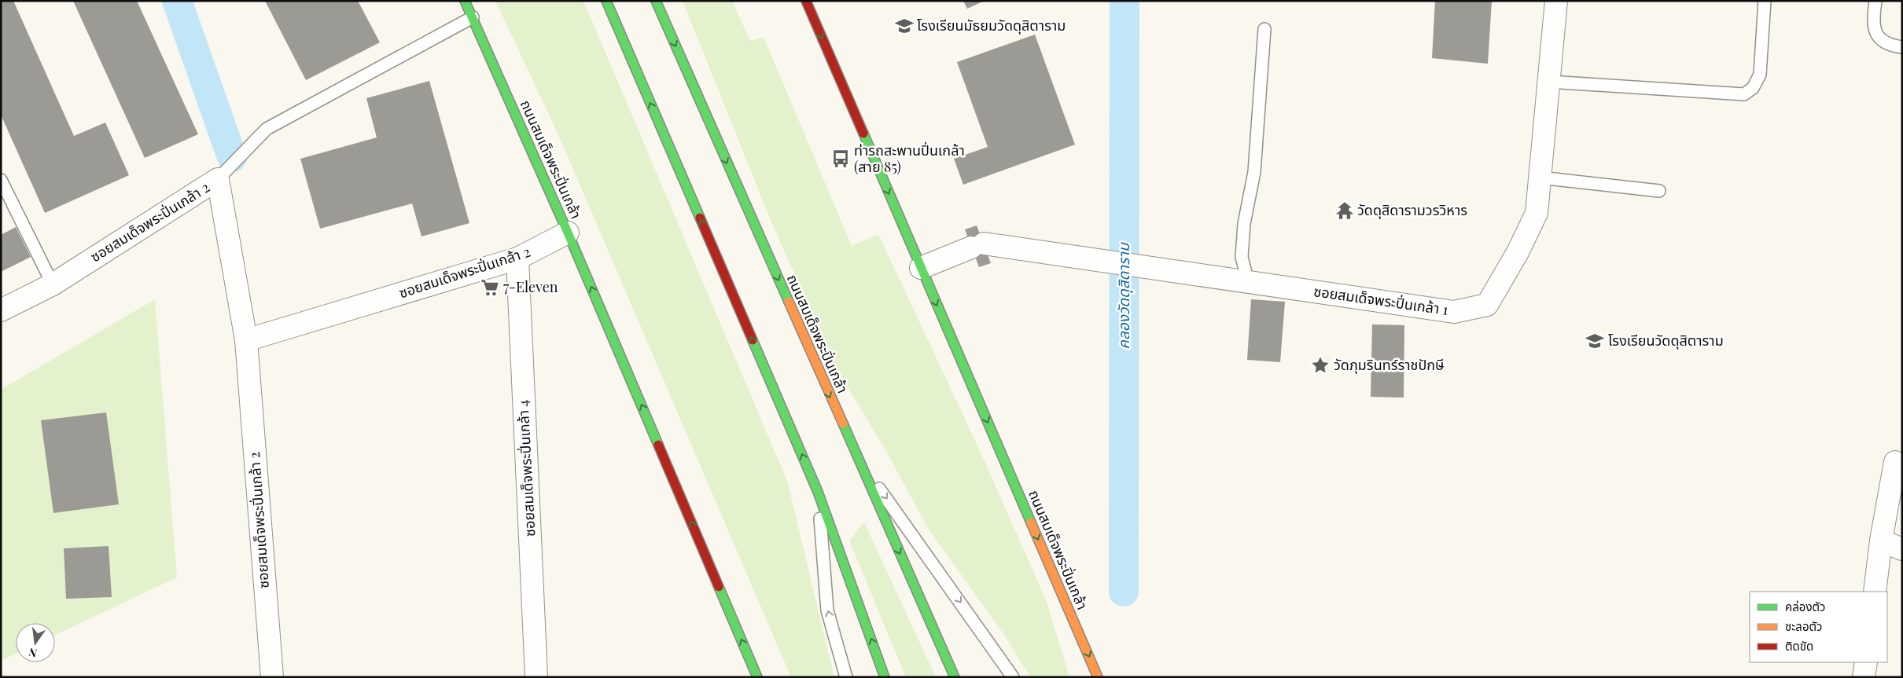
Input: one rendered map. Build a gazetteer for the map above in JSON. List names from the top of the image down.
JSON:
{
  "streets": {
    "main road": ["ถนนสมเด็จพระปิ่นเกล้า"],
    "street": ["ซอยสมเด็จพระปิ่นเกล้า 2", "ซอยสมเด็จพระปิ่นเกล้า 1", "ซอยสมเด็จพระปิ่นเกล้า 4"]
  },
  "crossings": [
    ["ถนนสมเด็จพระปิ่นเกล้า", "ซอยสมเด็จพระปิ่นเกล้า 2"],
    ["ถนนสมเด็จพระปิ่นเกล้า", "ซอยสมเด็จพระปิ่นเกล้า 1"],
    ["ซอยสมเด็จพระปิ่นเกล้า 2", "ซอยสมเด็จพระปิ่นเกล้า 4"]
  ],
  "water": ["คลองวัดดุสิดาราม"],
  "places": {
    "school or university": ["โรงเรียนมัธยมวัดดุสิตาราม", "โรงเรียนวัดดุสิตาราม"],
    "bus stop": ["ท่ารถสะพานปิ่นเกล้า (สาย 85)"],
    "temple": ["วัดดุสิดารามวรวิหาร"],
    "supermarket": ["7-Eleven"],
    "place": ["วัดภุมรินทร์ราชปักษี"]
  },
  "legend": ["คล่องตัว", "ชะลอตัว", "ติดขัด"],
  "north": "bottom"
}
